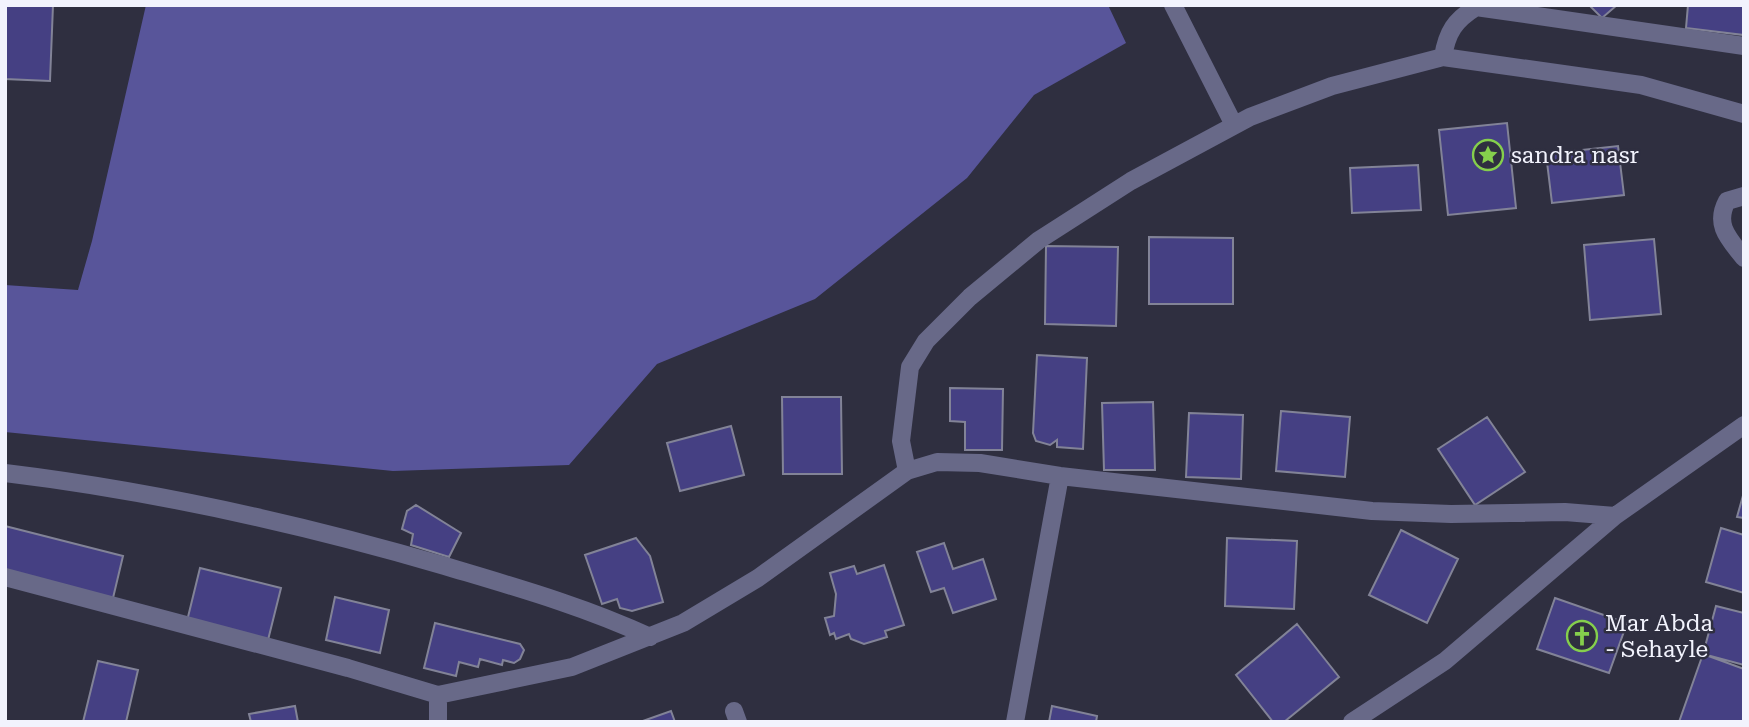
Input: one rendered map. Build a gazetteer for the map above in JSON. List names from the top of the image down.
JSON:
{
  "places": {
    "place": ["sandra nasr"],
    "church": ["Mar Abda - Sehayle"]
  }
}
